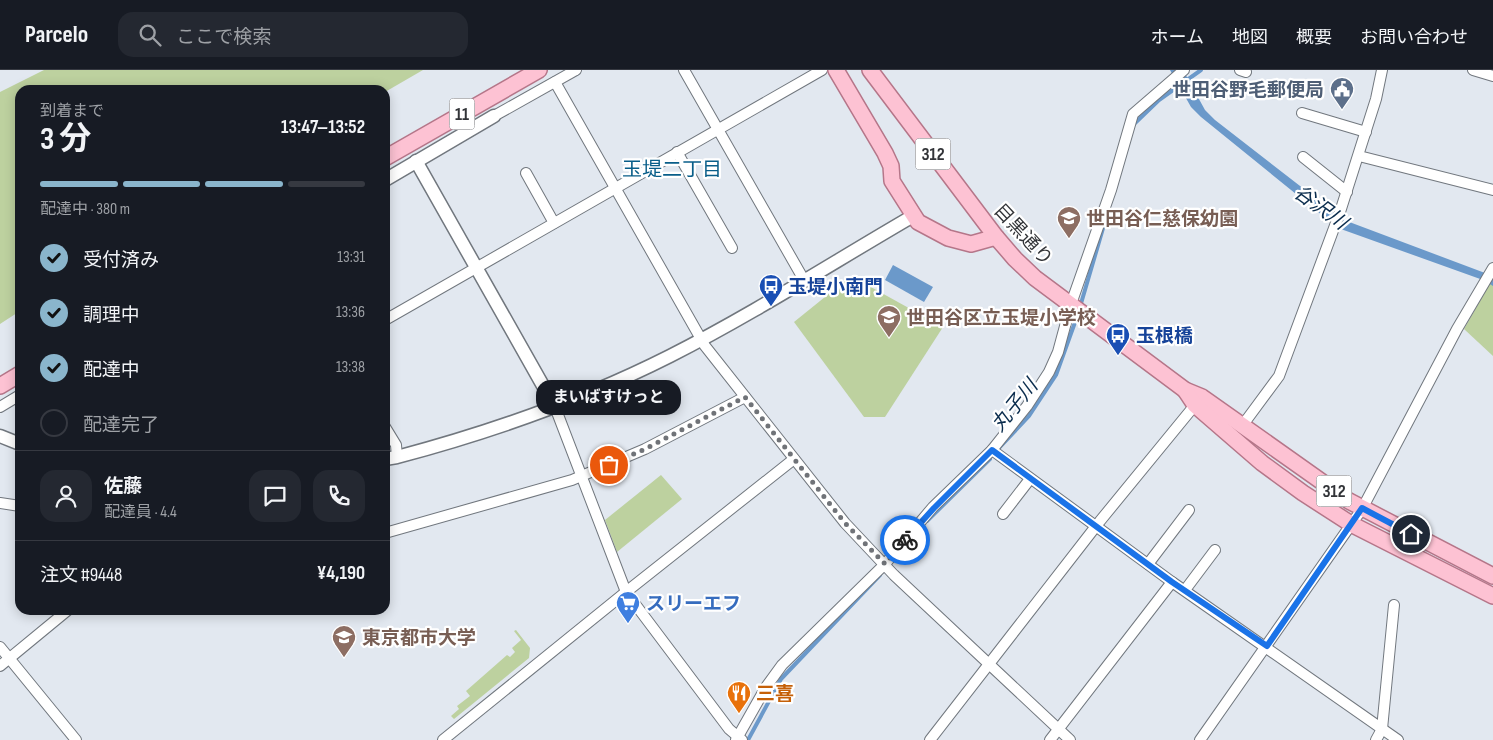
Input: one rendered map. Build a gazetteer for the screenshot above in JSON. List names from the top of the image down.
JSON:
{
  "streets": {
    "main road": ["11", "312", "目黒通り"]
  },
  "crossings": [
    ["312", "目黒通り"]
  ],
  "districts": ["玉堤二丁目"],
  "water": ["谷沢川", "丸子川"],
  "places": {
    "public building": ["世田谷野毛郵便局"],
    "school or university": ["世田谷仁慈保幼園", "世田谷区立玉堤小学校", "東京都市大学"],
    "bus stop": ["玉堤小南門", "玉根橋"],
    "other": ["まいばすけっと"],
    "supermarket": ["スリーエフ"],
    "restaurant": ["三喜"]
  },
  "page": {
    "header": "Parcelo",
    "search": "ここで検索",
    "nav": [
      "ホーム",
      "地図",
      "概要",
      "お問い合わせ"
    ],
    "heading": ["3 分", "到着まで", "13:47–13:52"],
    "panel": [
      "佐藤",
      "配達員 · 4.4",
      "注文 #9448",
      "¥4,190"
    ],
    "bar": "配達中 · 380 m",
    "list": [
      ["受付済み", "13:31"],
      ["調理中", "13:36"],
      ["配達中", "13:38"],
      "配達完了"
    ],
    "bubble": "まいばすけっと"
  }
}
